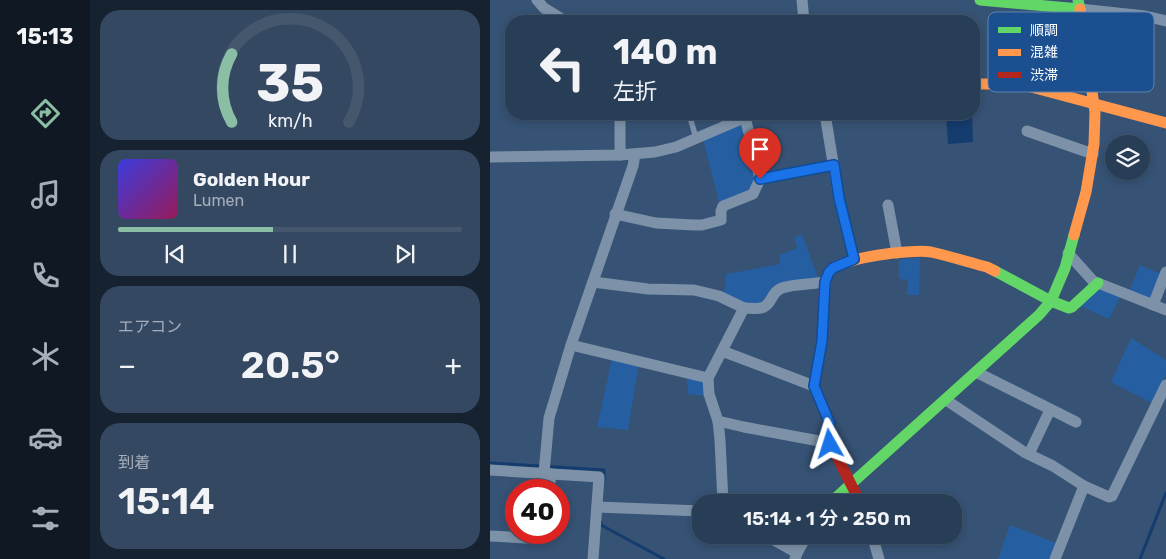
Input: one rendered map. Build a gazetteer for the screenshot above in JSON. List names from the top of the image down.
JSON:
{
  "legend": ["順調", "混雑", "渋滞"],
  "page": {
    "tabs": "15:13",
    "turn": ["140 m", "左折"],
    "song": ["Golden Hour", "Lumen"],
    "tile": [
      "エアコン",
      ["到着", "15:14"]
    ],
    "heat": ["−", "20.5°", "+"],
    "limit": "40",
    "trip": "15:14 · 1 分 · 250 m",
    "gauge": ["35", "km/h"]
  }
}
